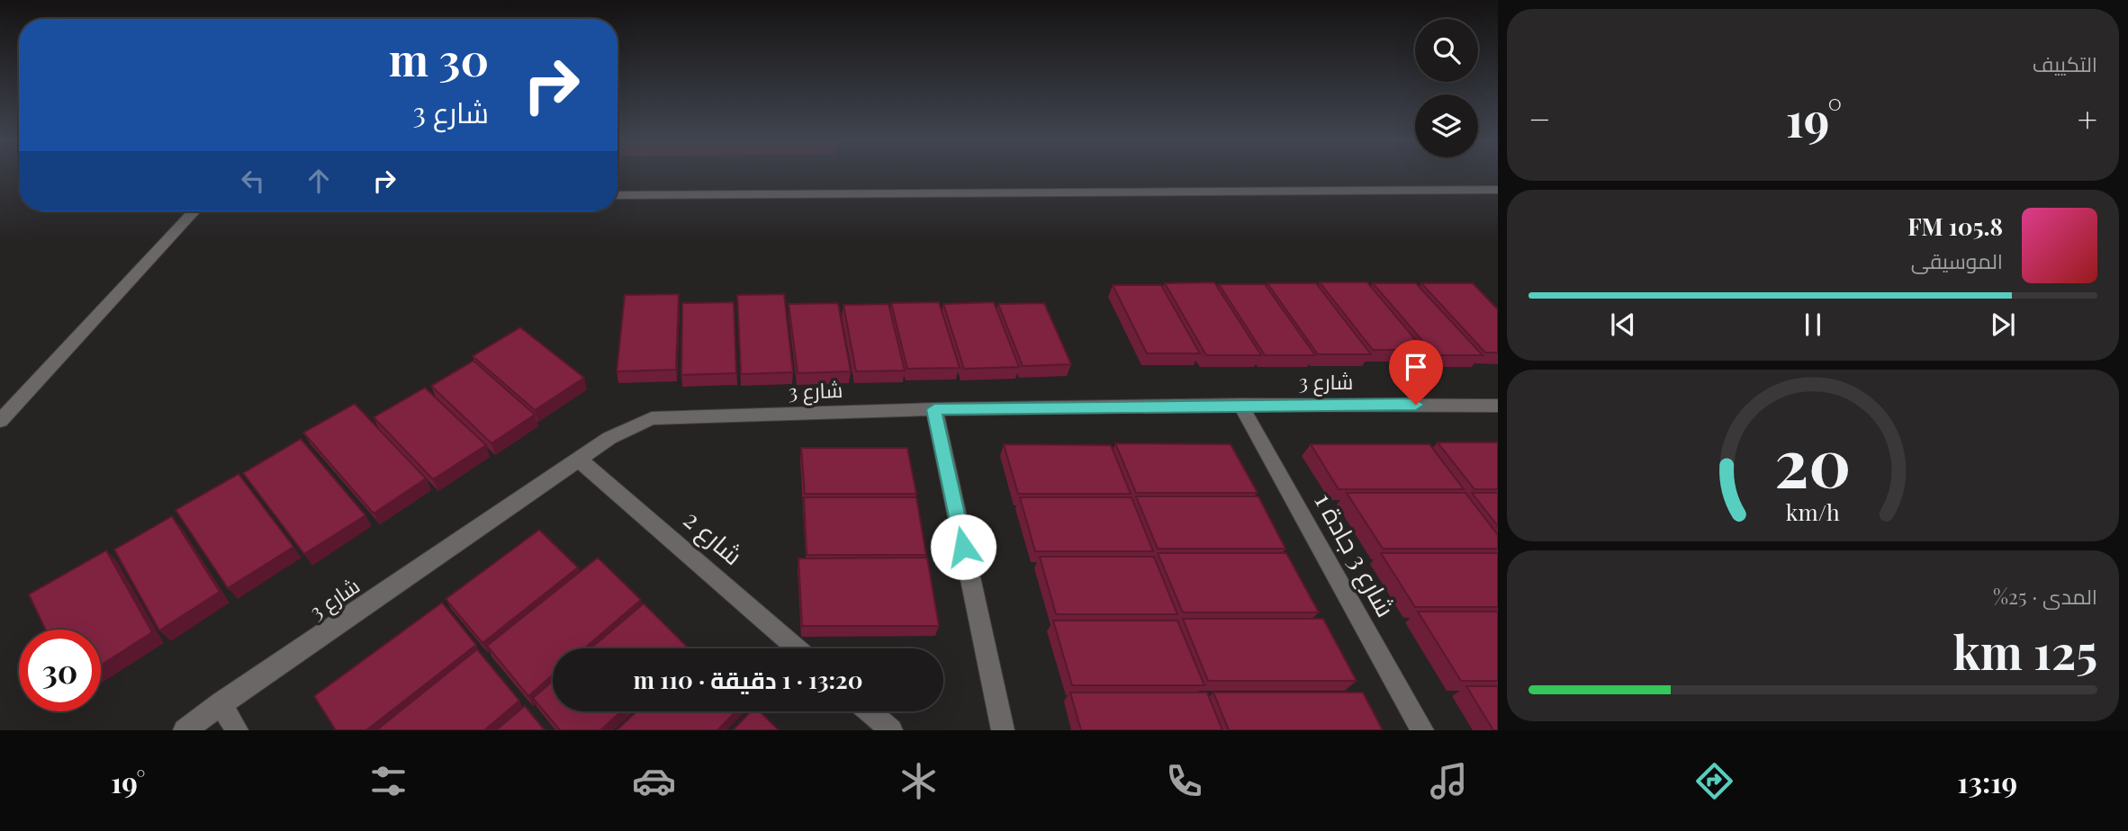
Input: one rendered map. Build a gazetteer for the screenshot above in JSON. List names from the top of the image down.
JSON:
{
  "streets": {
    "street": ["شارع 3", "شارع 2", "شارع 3 جادة 1"]
  },
  "crossings": [
    ["شارع 3", "شارع 2"],
    ["شارع 3", "شارع 3 جادة 1"]
  ],
  "page": {
    "tile": [
      "التكييف",
      ["المدى · 25%", "125 km"]
    ],
    "turn": ["30 m", "شارع 3"],
    "heat": ["−", "19°", "+"],
    "song": ["105.8 FM", "الموسيقى"],
    "limit": "30",
    "trip": "13:20 · 1 دقيقة · 110 m",
    "tabs": ["13:19", "19°"],
    "gauge": ["20", "km/h"]
  }
}
